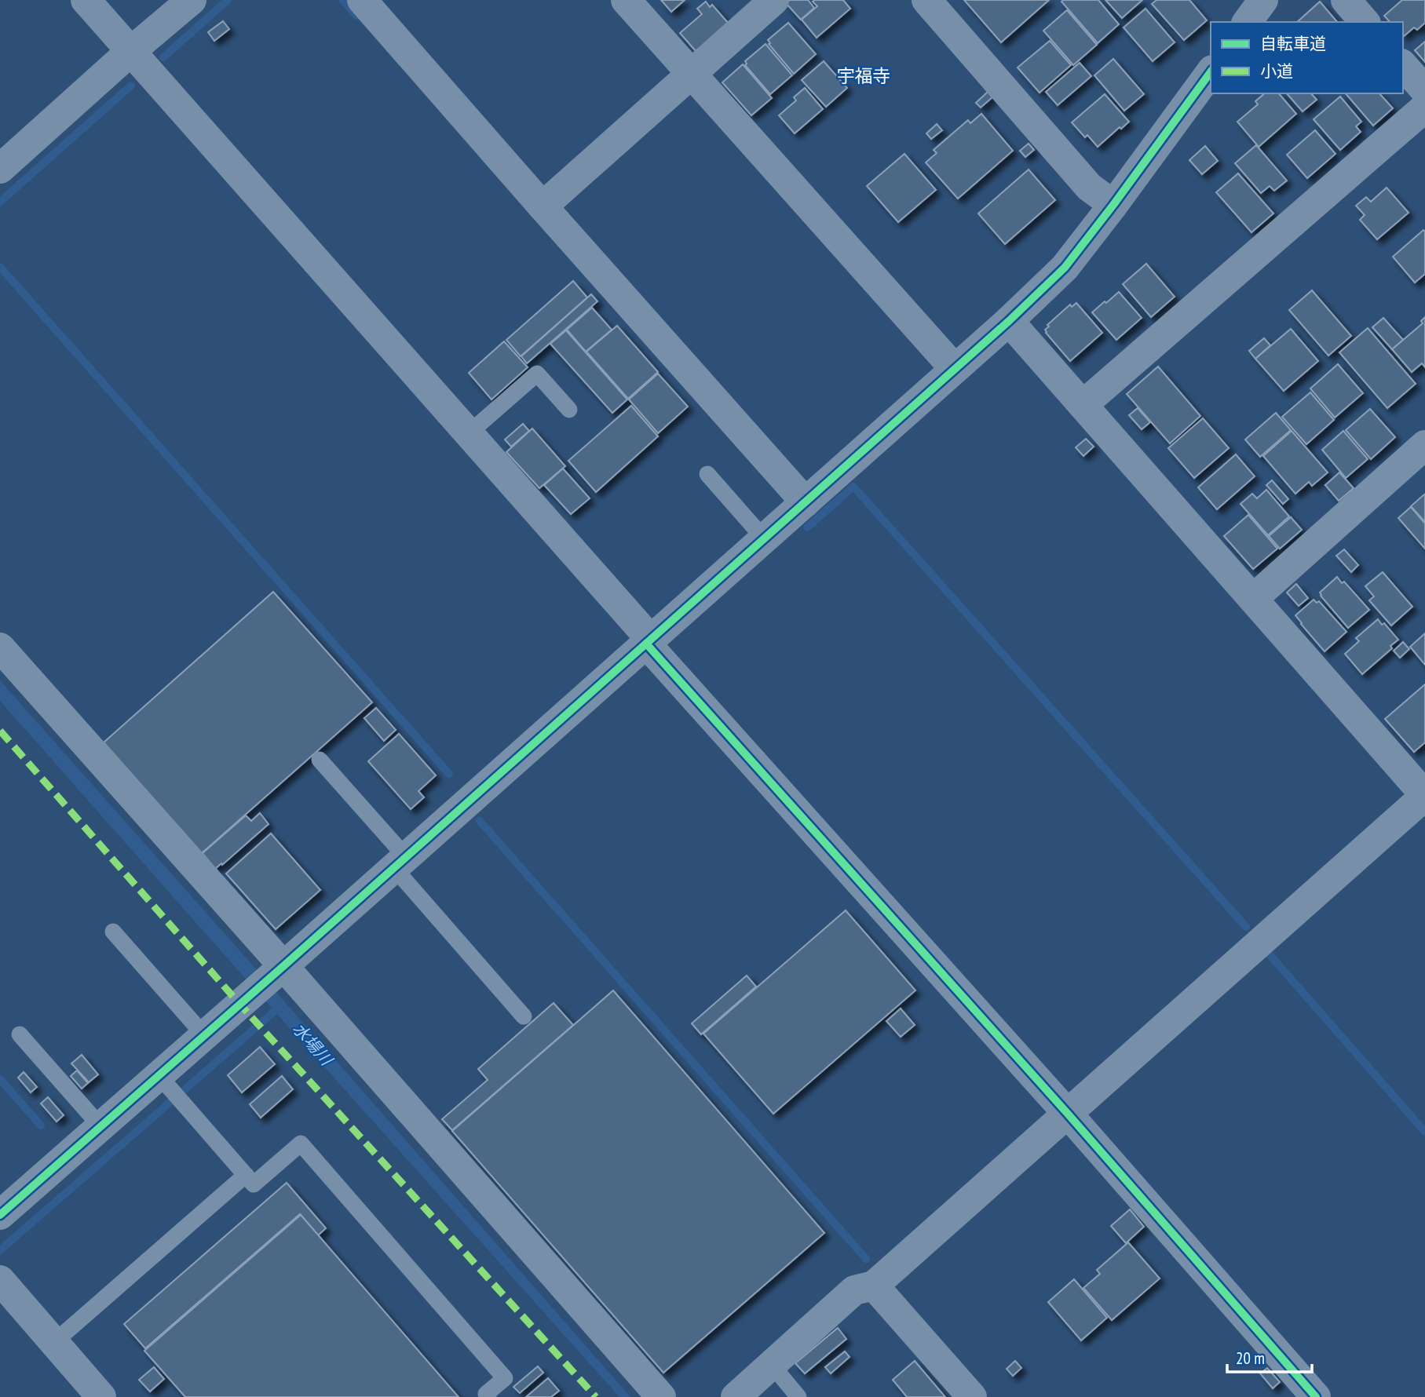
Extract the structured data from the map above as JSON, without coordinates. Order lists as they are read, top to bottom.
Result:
{
  "districts": ["宇福寺"],
  "water": ["水場川"],
  "legend": ["自転車道", "小道"],
  "scale_bar": "20 m"
}
